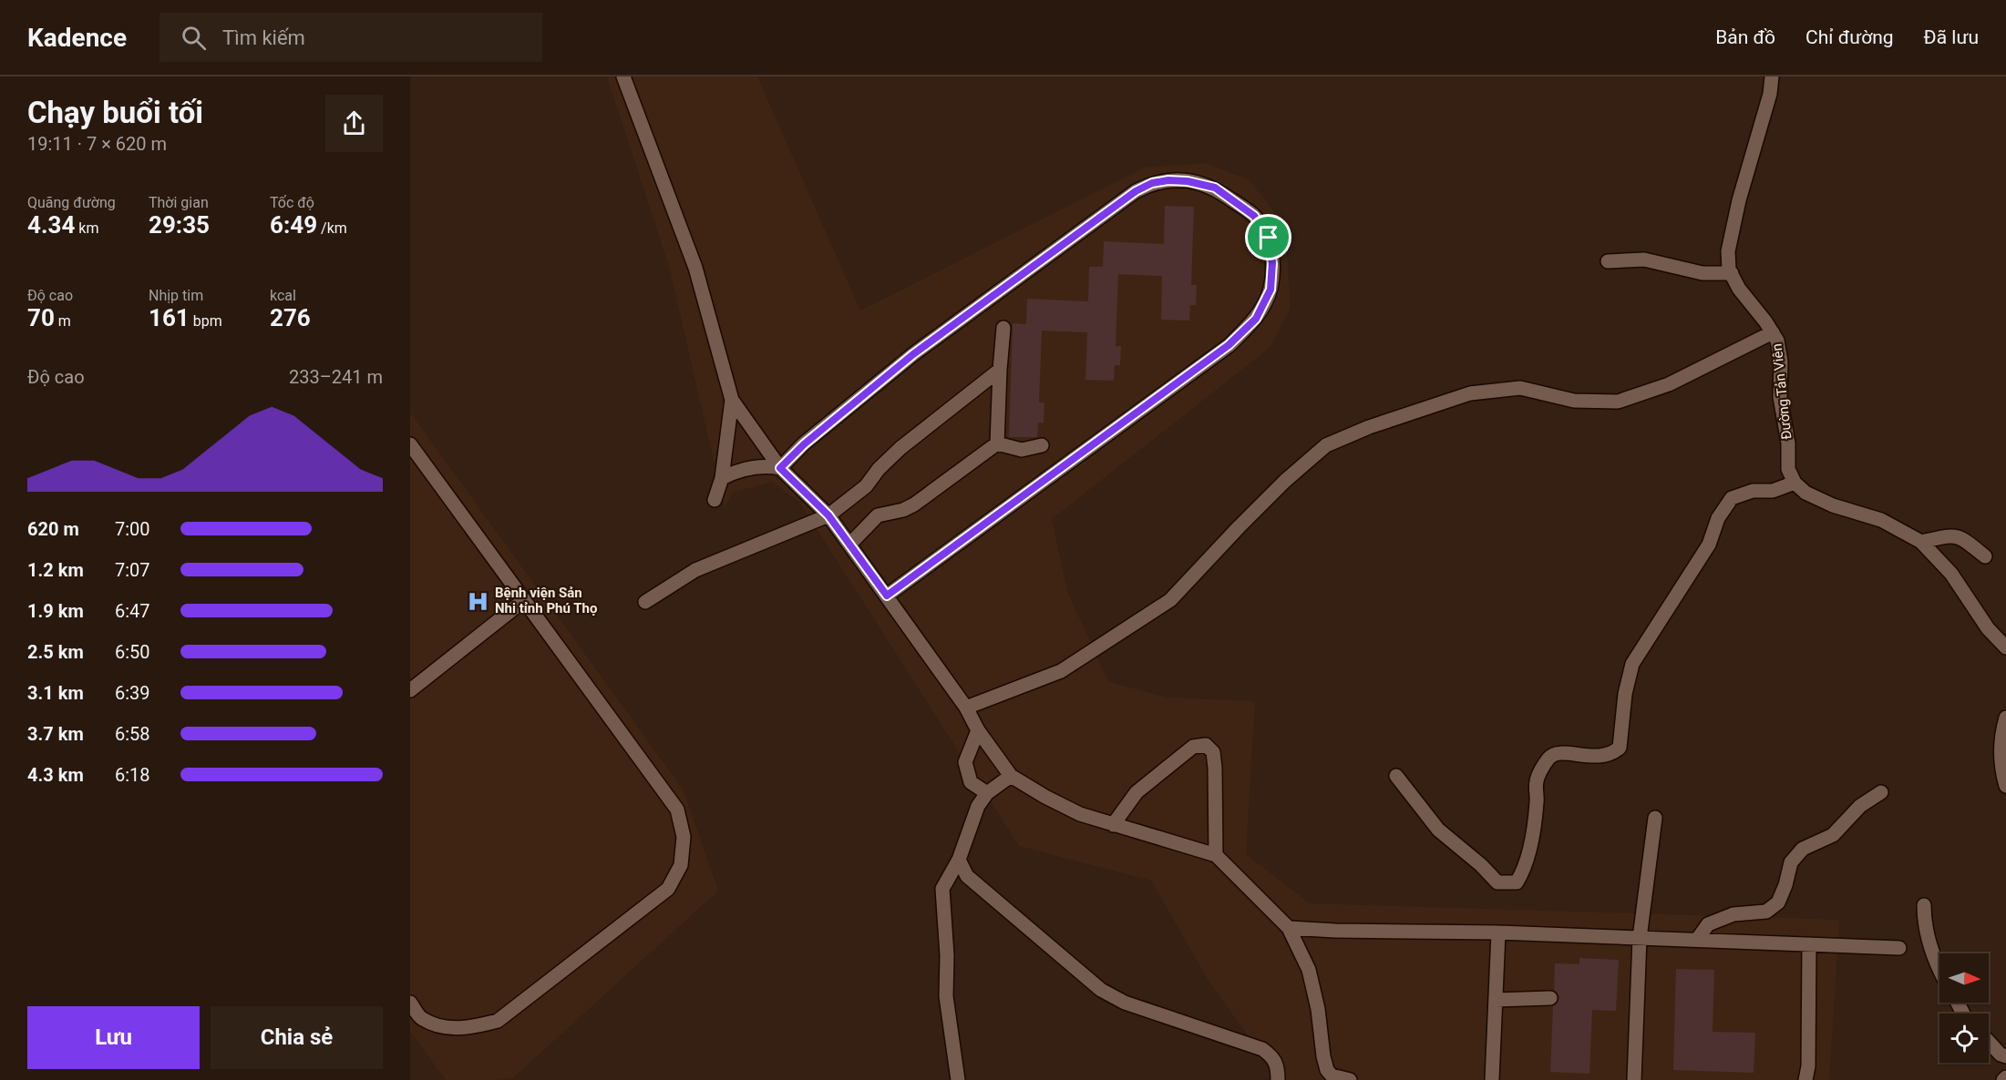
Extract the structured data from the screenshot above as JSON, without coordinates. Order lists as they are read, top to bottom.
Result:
{
  "streets": {
    "street": ["Đường Tản Viên"]
  },
  "places": {
    "hospital": ["Bệnh viện Sản Nhi tỉnh Phú Thọ"]
  },
  "north": "right",
  "page": {
    "header": "Kadence",
    "search": "Tìm kiếm",
    "nav": ["Bản đồ", "Chỉ đường", "Đã lưu"],
    "heading": ["Chạy buổi tối", "19:11 · 7 × 620 m"],
    "stats": [
      ["Quãng đường", "4.34 km"],
      ["Thời gian", "29:35"],
      ["Tốc độ", "6:49 /km"],
      ["Độ cao", "70 m"],
      ["Nhịp tim", "161 bpm"],
      ["kcal", "276"]
    ],
    "chart": ["Độ cao", "233–241 m"],
    "list": [
      {
        "name": "620 m",
        "note": "7:00"
      },
      {
        "name": "1.2 km",
        "note": "7:07"
      },
      {
        "name": "1.9 km",
        "note": "6:47"
      },
      {
        "name": "2.5 km",
        "note": "6:50"
      },
      {
        "name": "3.1 km",
        "note": "6:39"
      },
      {
        "name": "3.7 km",
        "note": "6:58"
      },
      {
        "name": "4.3 km",
        "note": "6:18"
      }
    ],
    "buttons": ["Lưu", "Chia sẻ"]
  }
}
